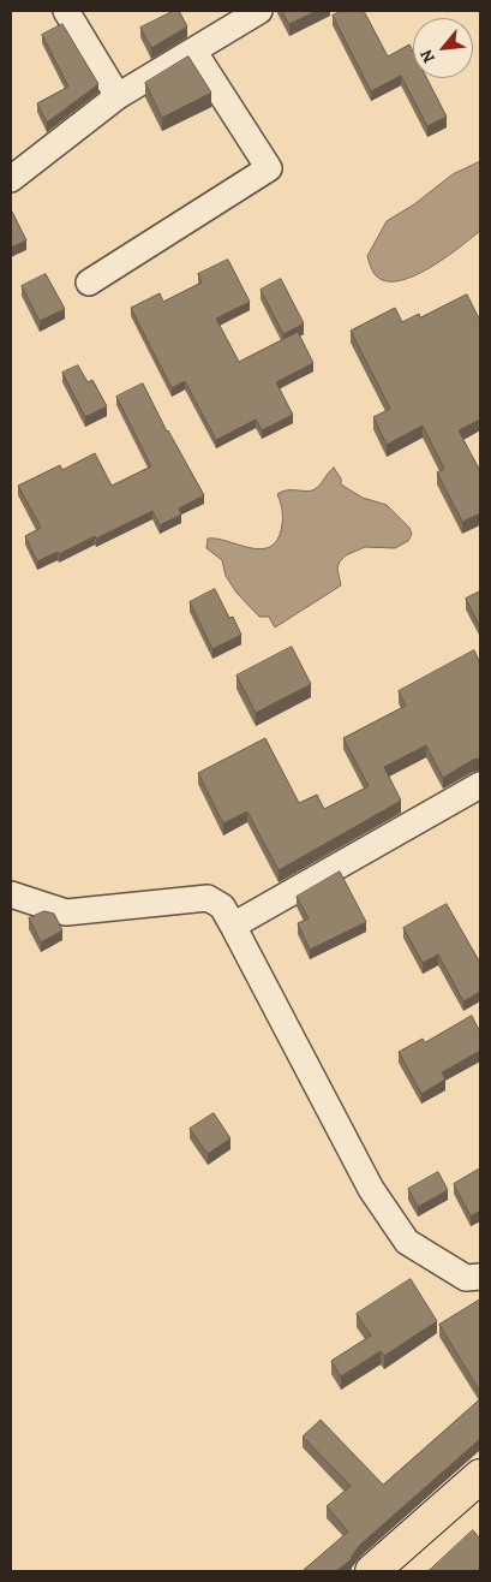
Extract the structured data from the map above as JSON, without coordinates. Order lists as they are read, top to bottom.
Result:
{
  "north": "bottom left"
}
